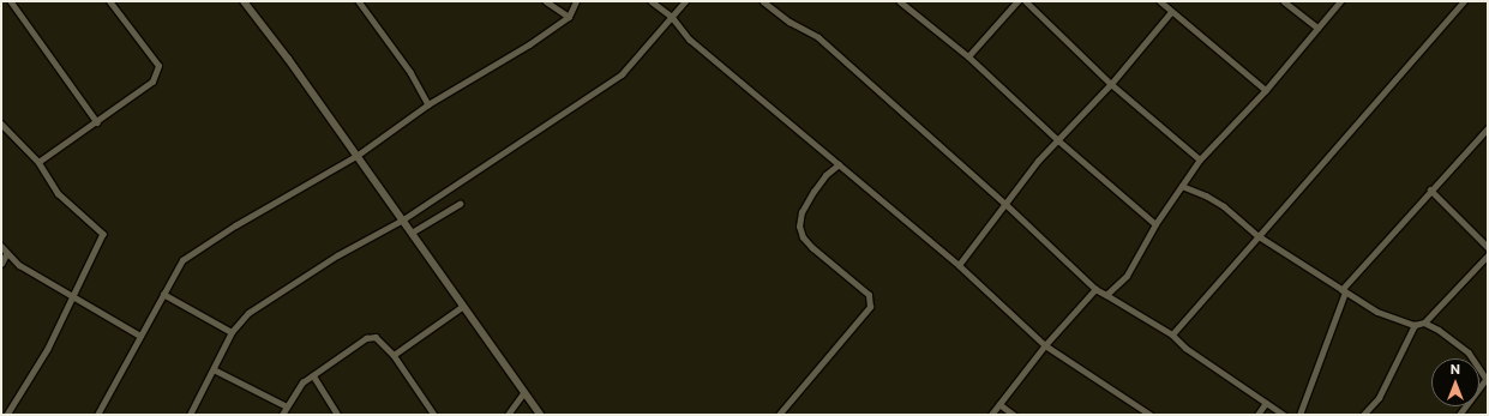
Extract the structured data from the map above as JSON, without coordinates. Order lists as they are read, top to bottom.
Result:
{
  "north": "top"
}
